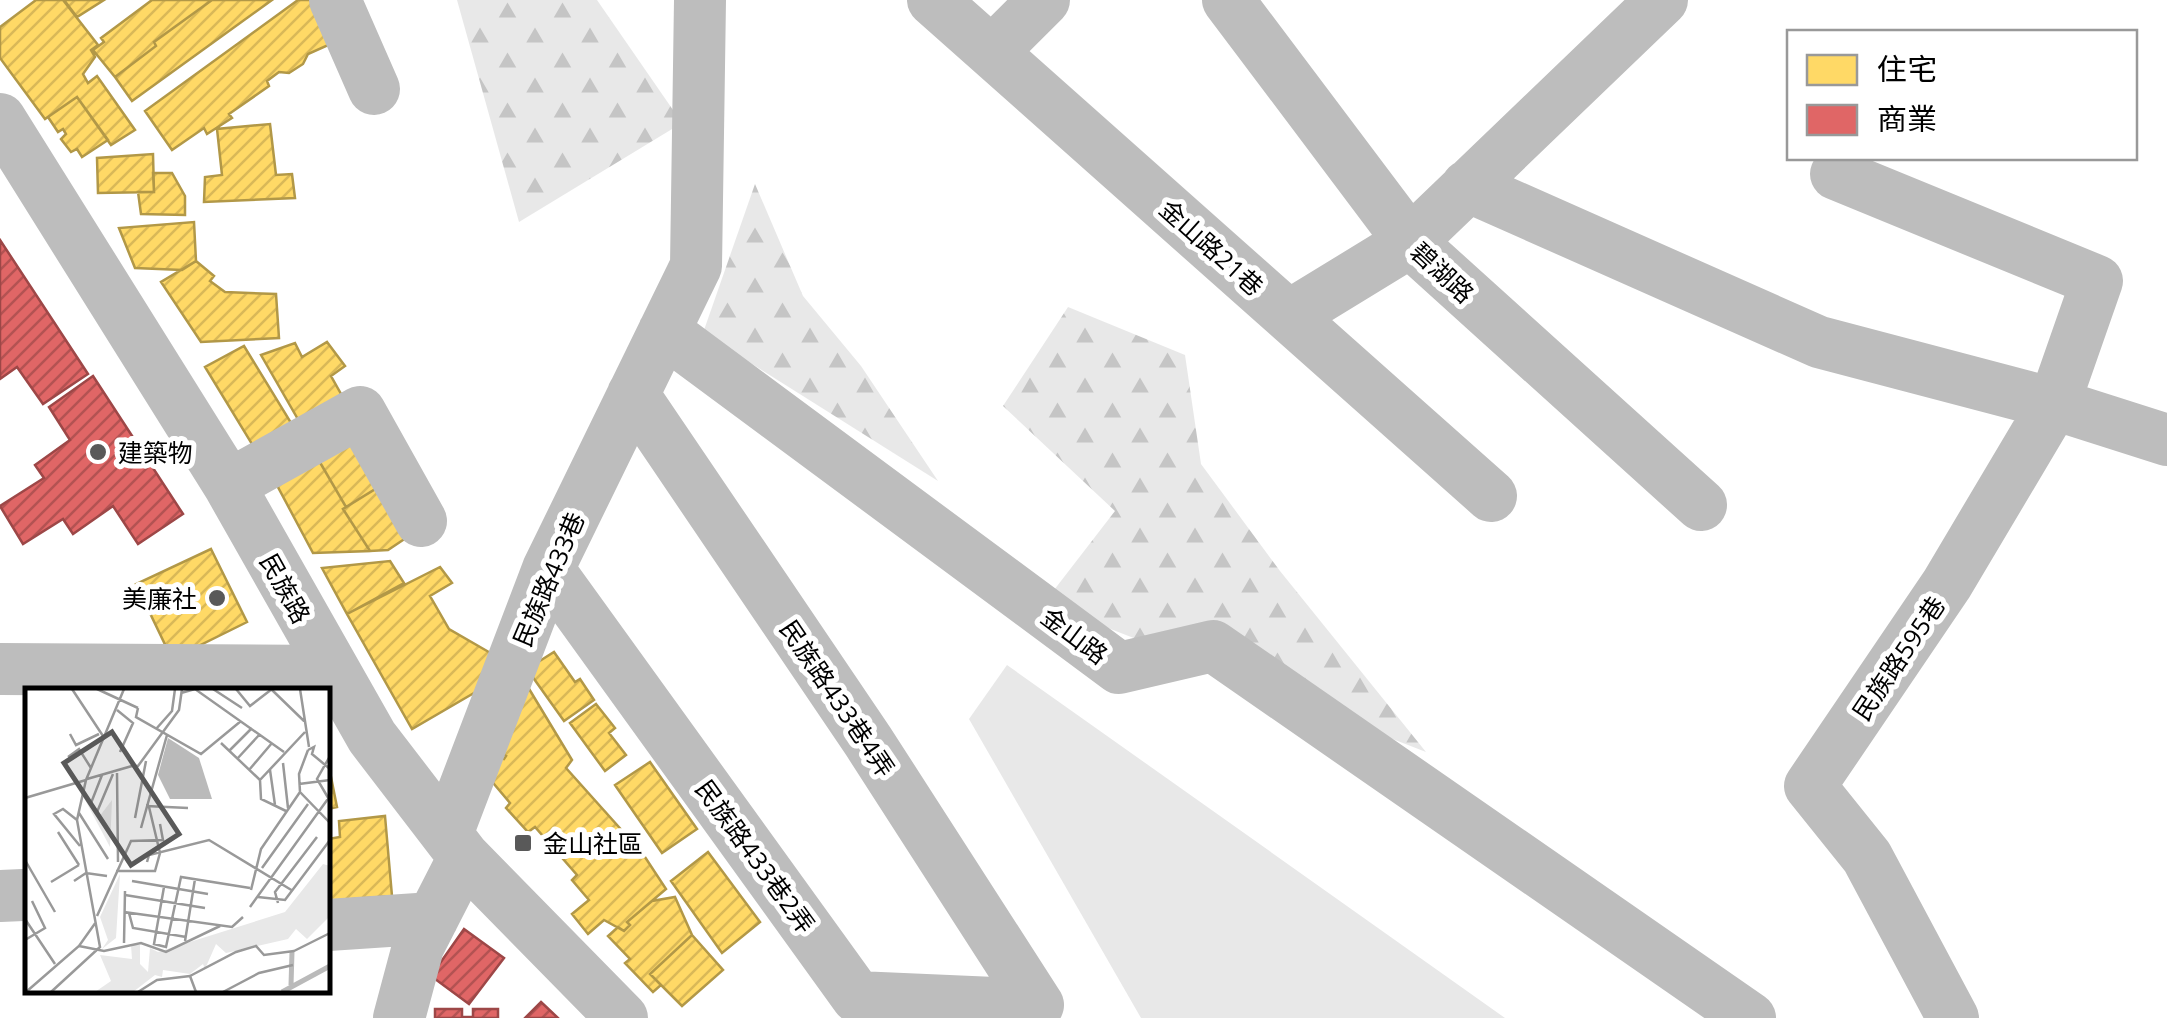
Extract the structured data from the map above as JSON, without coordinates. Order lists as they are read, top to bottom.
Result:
{
  "streets": {
    "street": [
      "金山路21巷",
      "碧湖路",
      "民族路433巷",
      "民族路",
      "金山路",
      "民族路595巷",
      "民族路433巷4弄",
      "民族路433巷2弄"
    ]
  },
  "crossings": [
    ["民族路433巷", "民族路"],
    ["民族路433巷", "金山路"],
    ["民族路433巷", "民族路433巷4弄"],
    ["民族路433巷", "民族路433巷2弄"],
    ["民族路433巷4弄", "民族路433巷2弄"]
  ],
  "places": {
    "other": ["建築物", "美廉社"],
    "transit": ["金山社區"]
  },
  "legend": ["住宅", "商業"]
}
